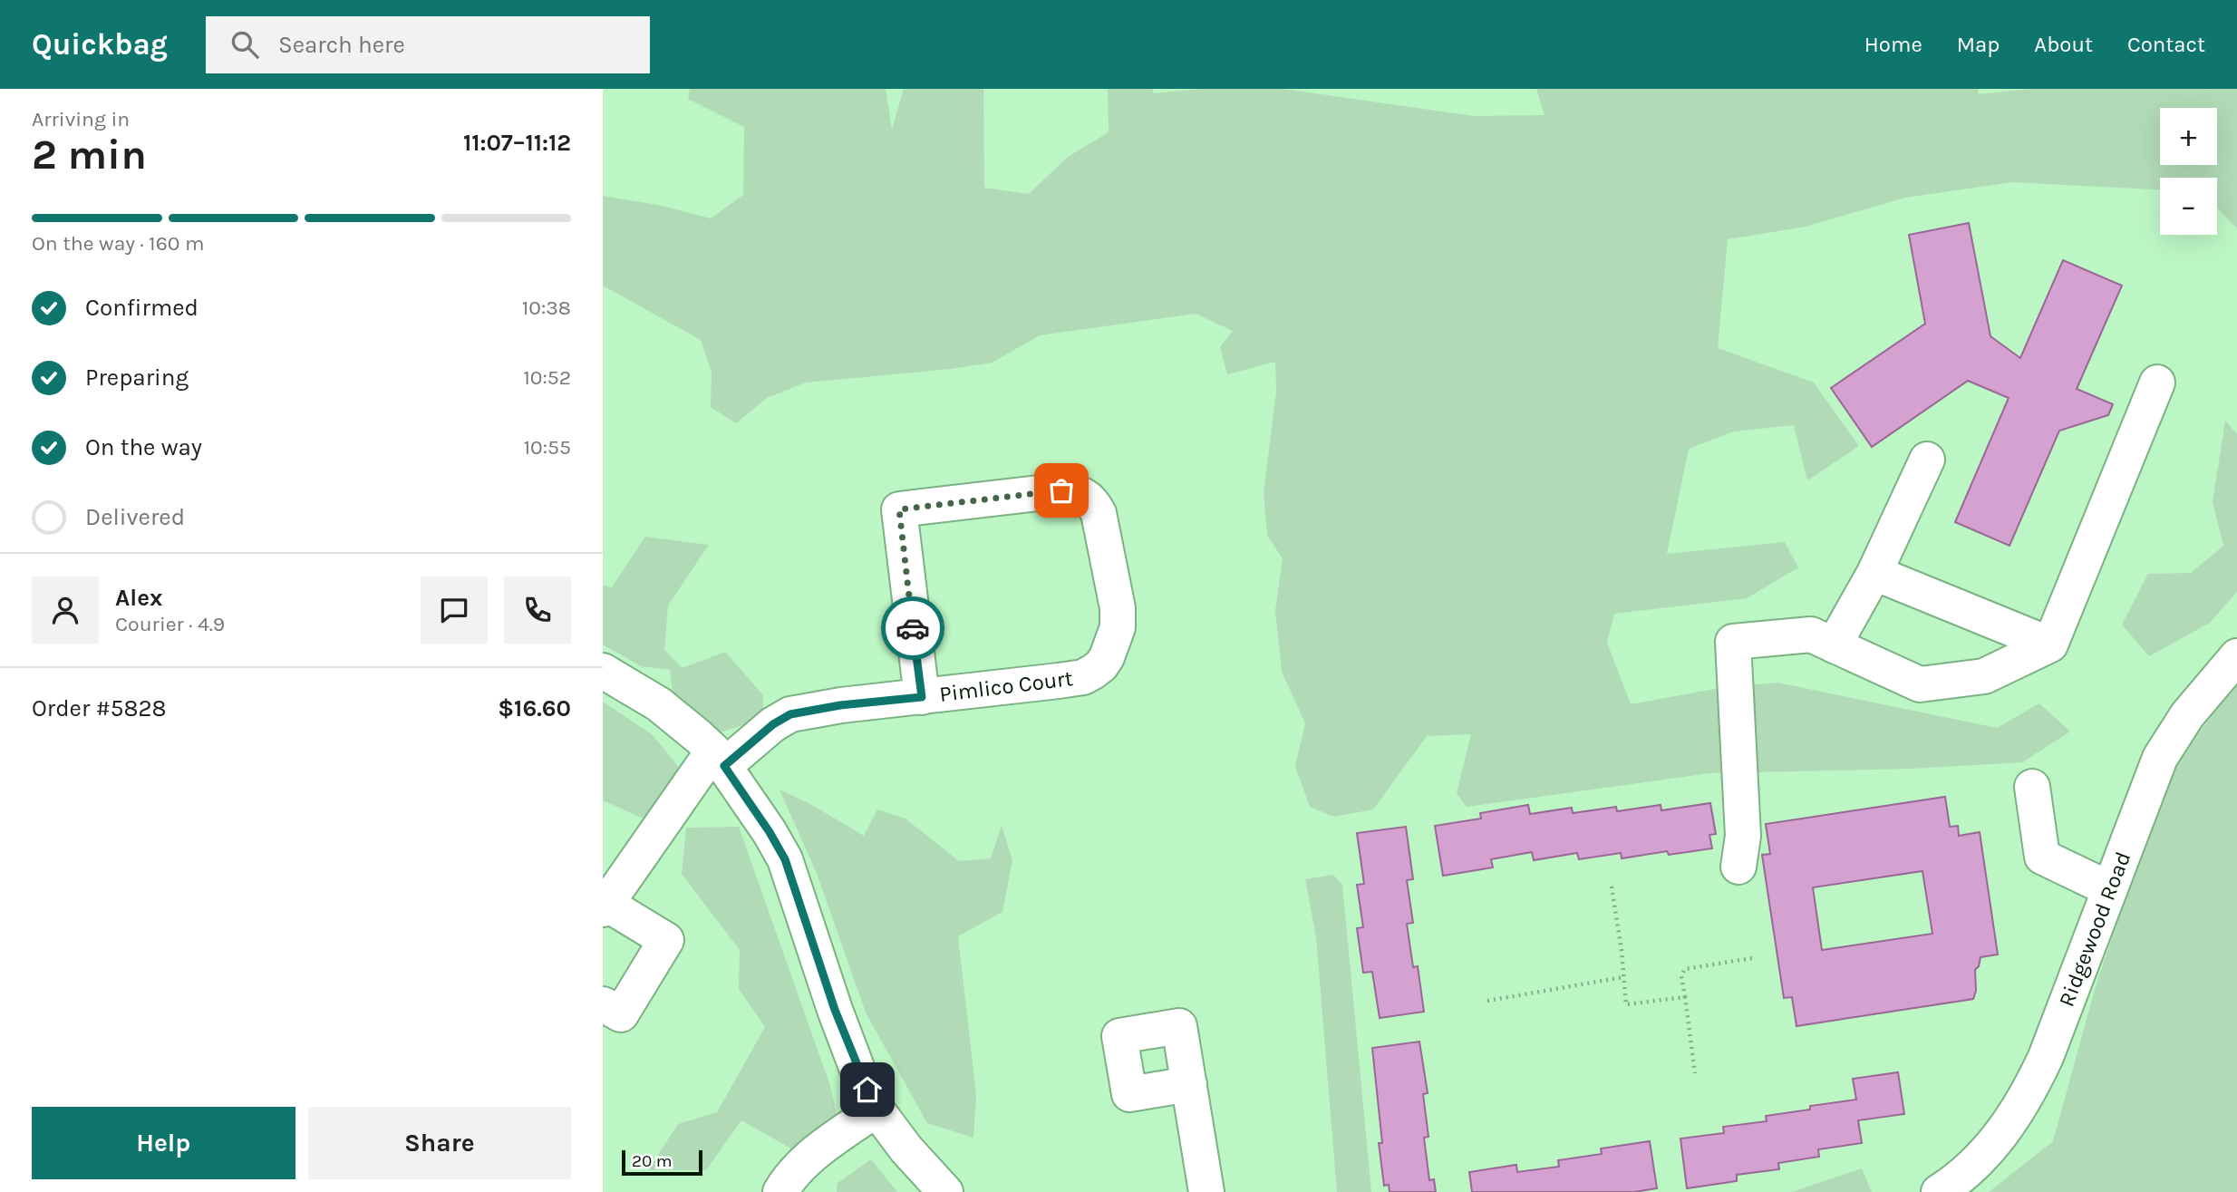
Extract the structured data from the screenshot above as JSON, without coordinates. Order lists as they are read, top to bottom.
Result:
{
  "streets": {
    "street": ["Pimlico Court", "Ridgewood Road"]
  },
  "scale_bar": "20 m",
  "page": {
    "header": "Quickbag",
    "search": "Search here",
    "nav": [
      "Home",
      "Map",
      "About",
      "Contact"
    ],
    "heading": ["2 min", "Arriving in", "11:07–11:12"],
    "panel": [
      "Alex",
      "Courier · 4.9",
      "Order #5828",
      "$16.60"
    ],
    "map_buttons": ["+", "−"],
    "bar": "On the way · 160 m",
    "list": [
      ["Confirmed", "10:38"],
      ["Preparing", "10:52"],
      ["On the way", "10:55"],
      "Delivered"
    ],
    "buttons": ["Help", "Share"],
    "scale": "20 m"
  }
}
